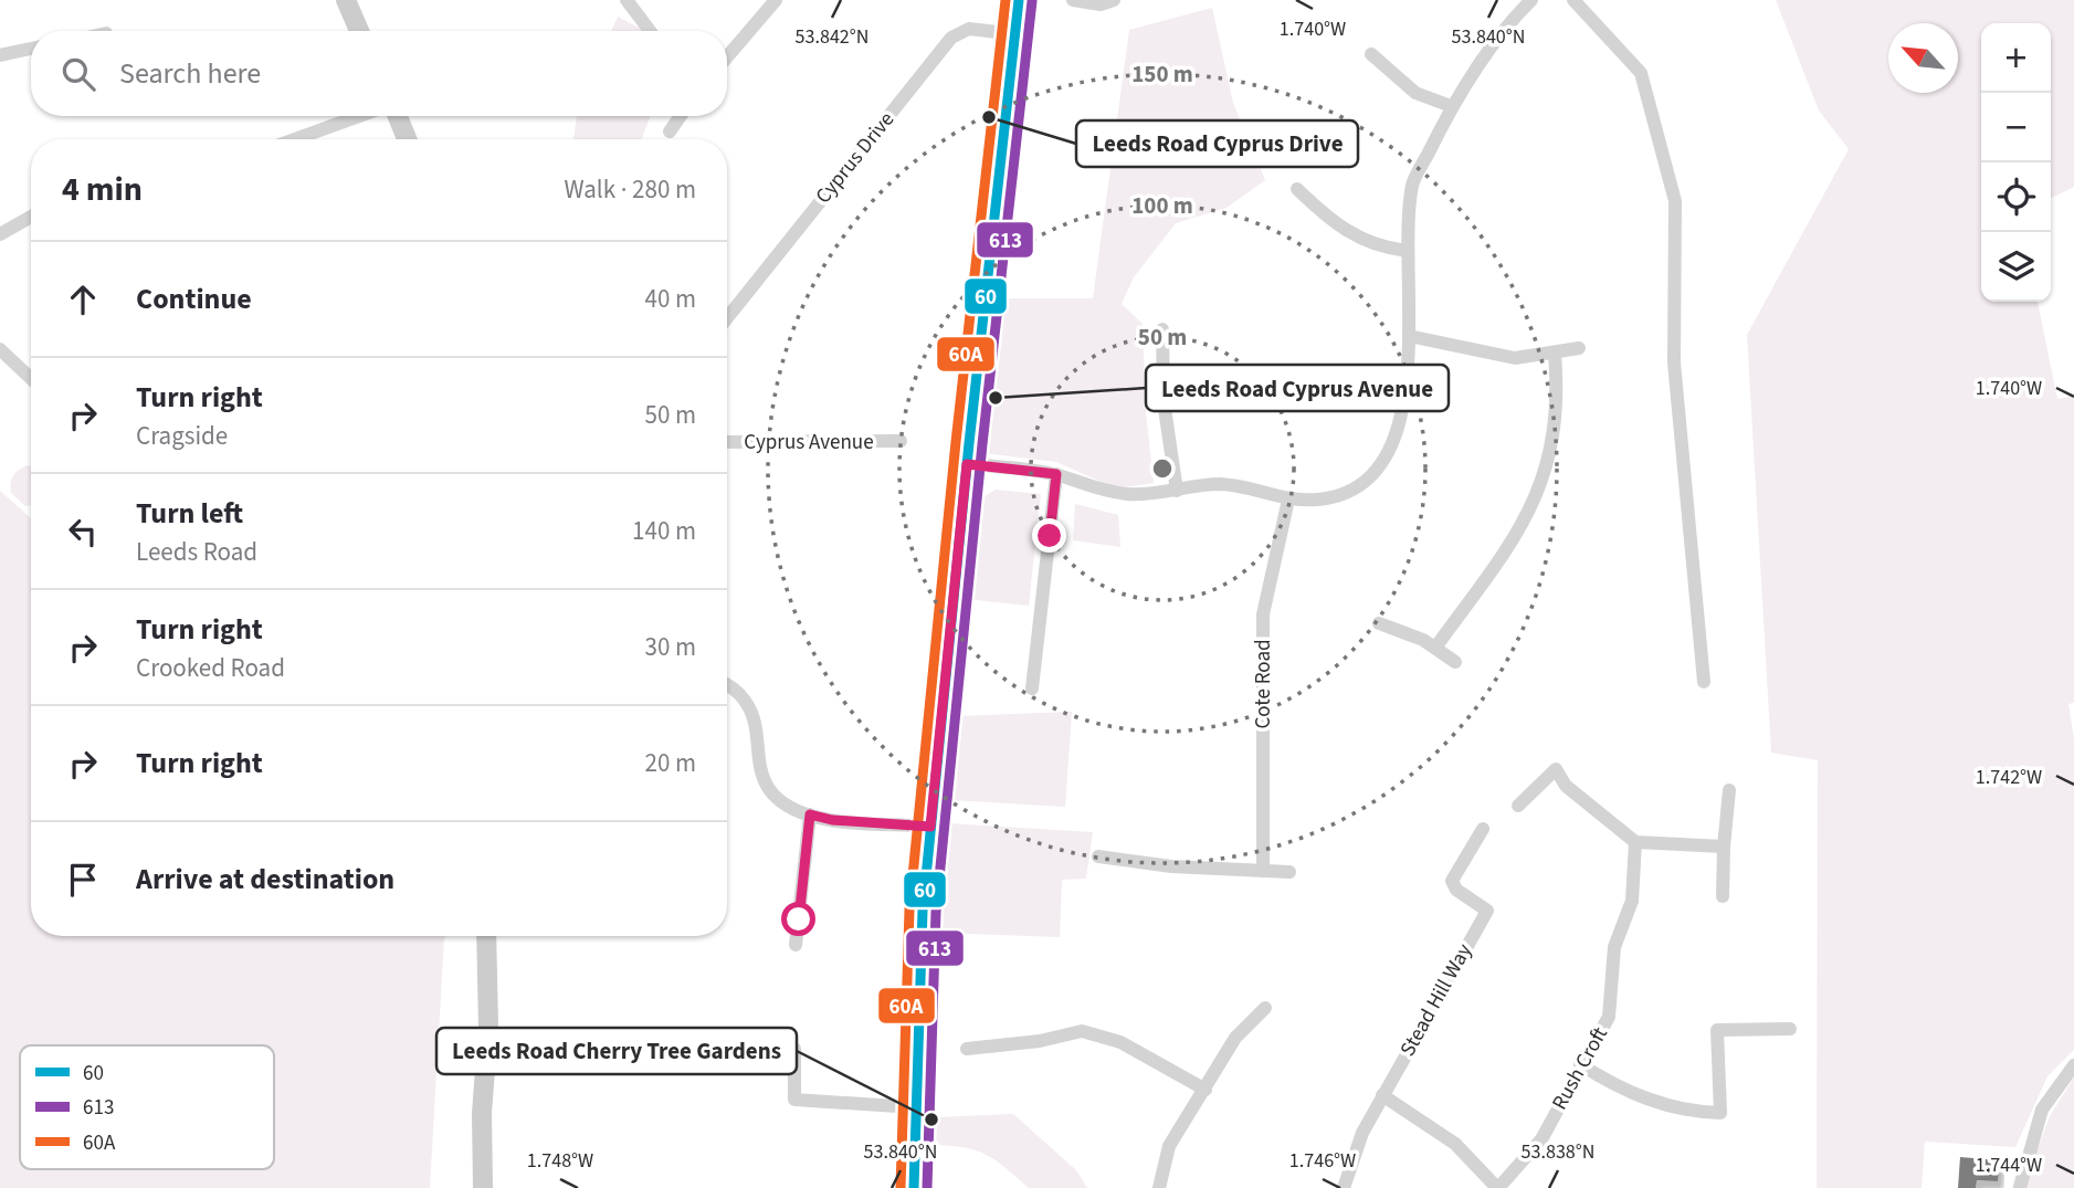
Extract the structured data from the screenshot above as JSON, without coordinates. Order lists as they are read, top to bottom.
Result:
{
  "streets": {
    "street": [
      "Cyprus Drive",
      "Cyprus Avenue",
      "Cote Road",
      "Stead Hill Way",
      "Rush Croft"
    ]
  },
  "places": ["Leeds Road Cyprus Drive", "Leeds Road Cyprus Avenue", "Leeds Road Cherry Tree Gardens"],
  "lines": ["transit line 60", "transit line 60A", "transit line 613"],
  "legend": ["60", "613", "60A"],
  "north": "top left",
  "page": {
    "map_buttons": ["+", "−"],
    "search": "Search here",
    "heading": ["4 min", "Walk · 280 m"],
    "list": [
      ["Continue", "40 m"],
      ["Turn right", "Cragside", "50 m"],
      ["Turn left", "Leeds Road", "140 m"],
      ["Turn right", "Crooked Road", "30 m"],
      ["Turn right", "20 m"],
      "Arrive at destination"
    ]
  },
  "coordinates": [
    "1.740°W",
    "53.842°N",
    "53.840°N",
    "1.742°W",
    "53.838°N",
    "1.748°W",
    "1.746°W",
    "1.744°W"
  ],
  "rings": ["150 m", "100 m", "50 m"]
}
